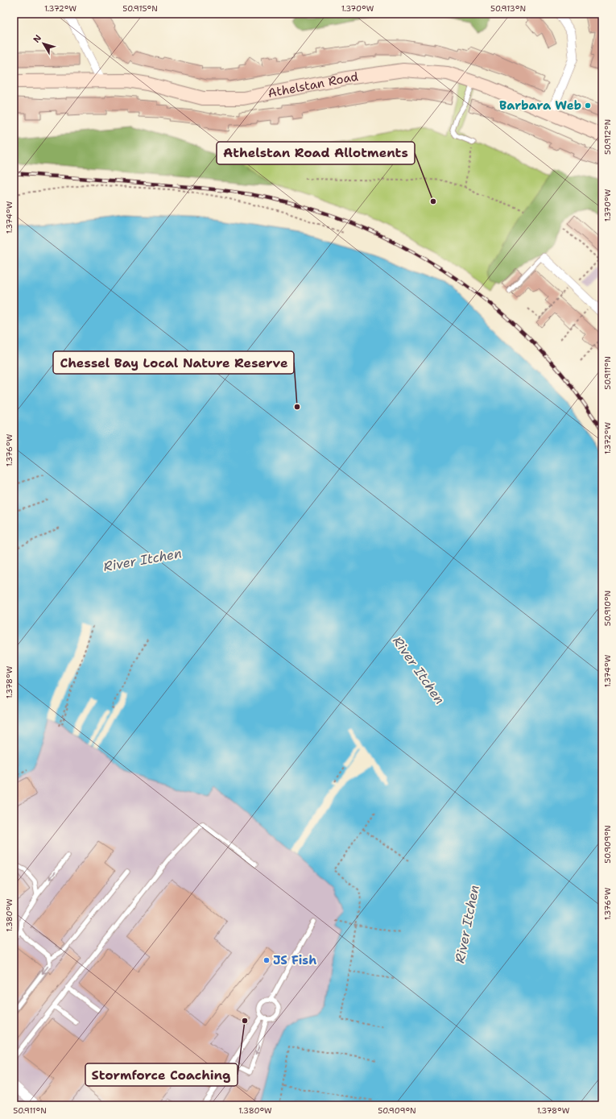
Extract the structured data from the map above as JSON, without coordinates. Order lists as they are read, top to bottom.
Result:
{
  "streets": {
    "street": ["Athelstan Road"]
  },
  "water": ["River Itchen"],
  "places": [
    "Barbara Web",
    "Athelstan Road Allotments",
    "Chessel Bay Local Nature Reserve",
    "JS Fish",
    "Stormforce Coaching"
  ],
  "north": "top left",
  "coordinates": [
    "1.372°W",
    "50.915°N",
    "1.370°W",
    "50.913°N",
    "50.912°N",
    "1.374°W",
    "50.911°N",
    "1.376°W",
    "50.910°N",
    "1.378°W",
    "50.909°N",
    "1.380°W"
  ]
}
